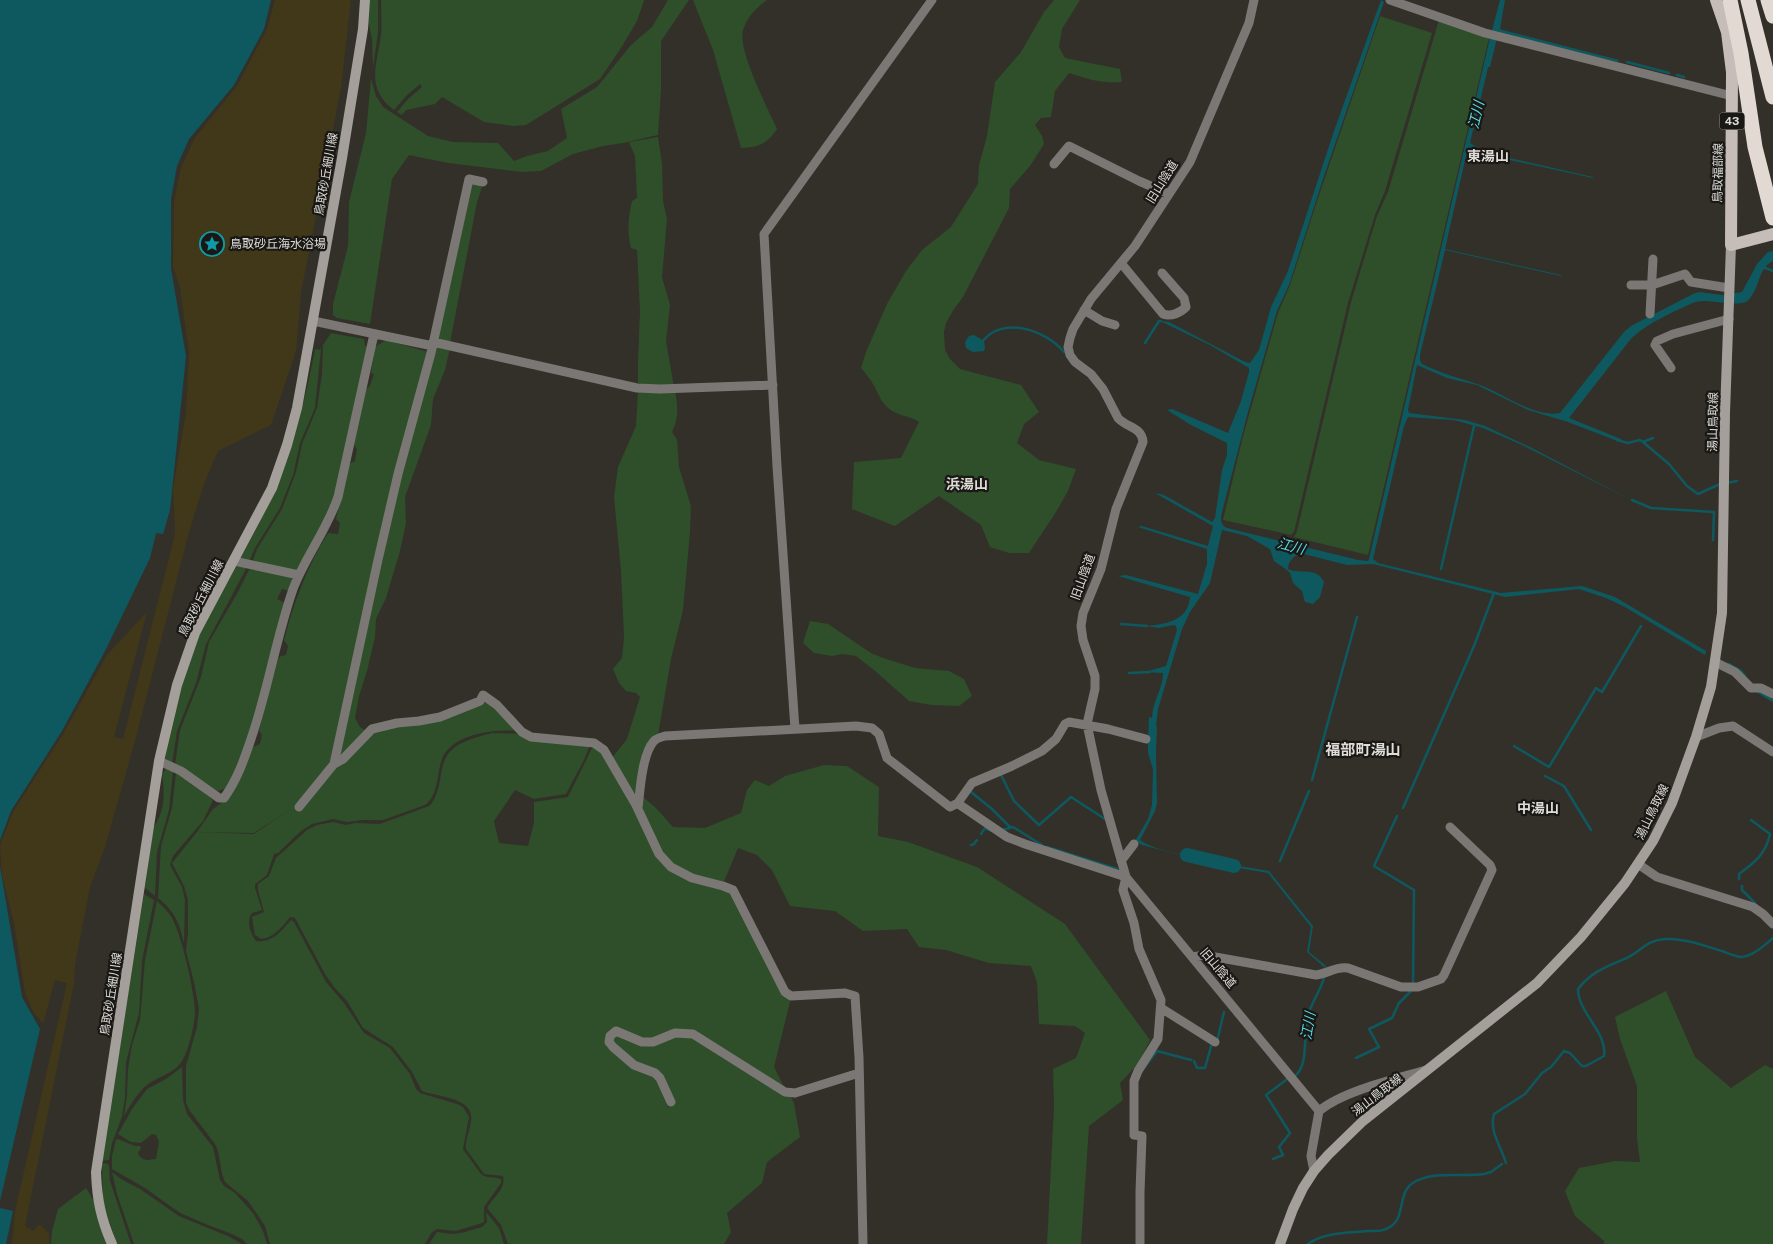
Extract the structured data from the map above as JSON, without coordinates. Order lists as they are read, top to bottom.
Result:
{
  "streets": {
    "main road": [
      "43",
      "鳥取福部線",
      "鳥取砂丘細川線",
      "湯山鳥取線"
    ],
    "street": ["旧山陰道"]
  },
  "crossings": [
    ["鳥取福部線", "湯山鳥取線"]
  ],
  "districts": [
    "東湯山",
    "浜湯山",
    "福部町湯山",
    "中湯山"
  ],
  "water": ["江川"],
  "places": {
    "place": ["鳥取砂丘海水浴場"]
  }
}
